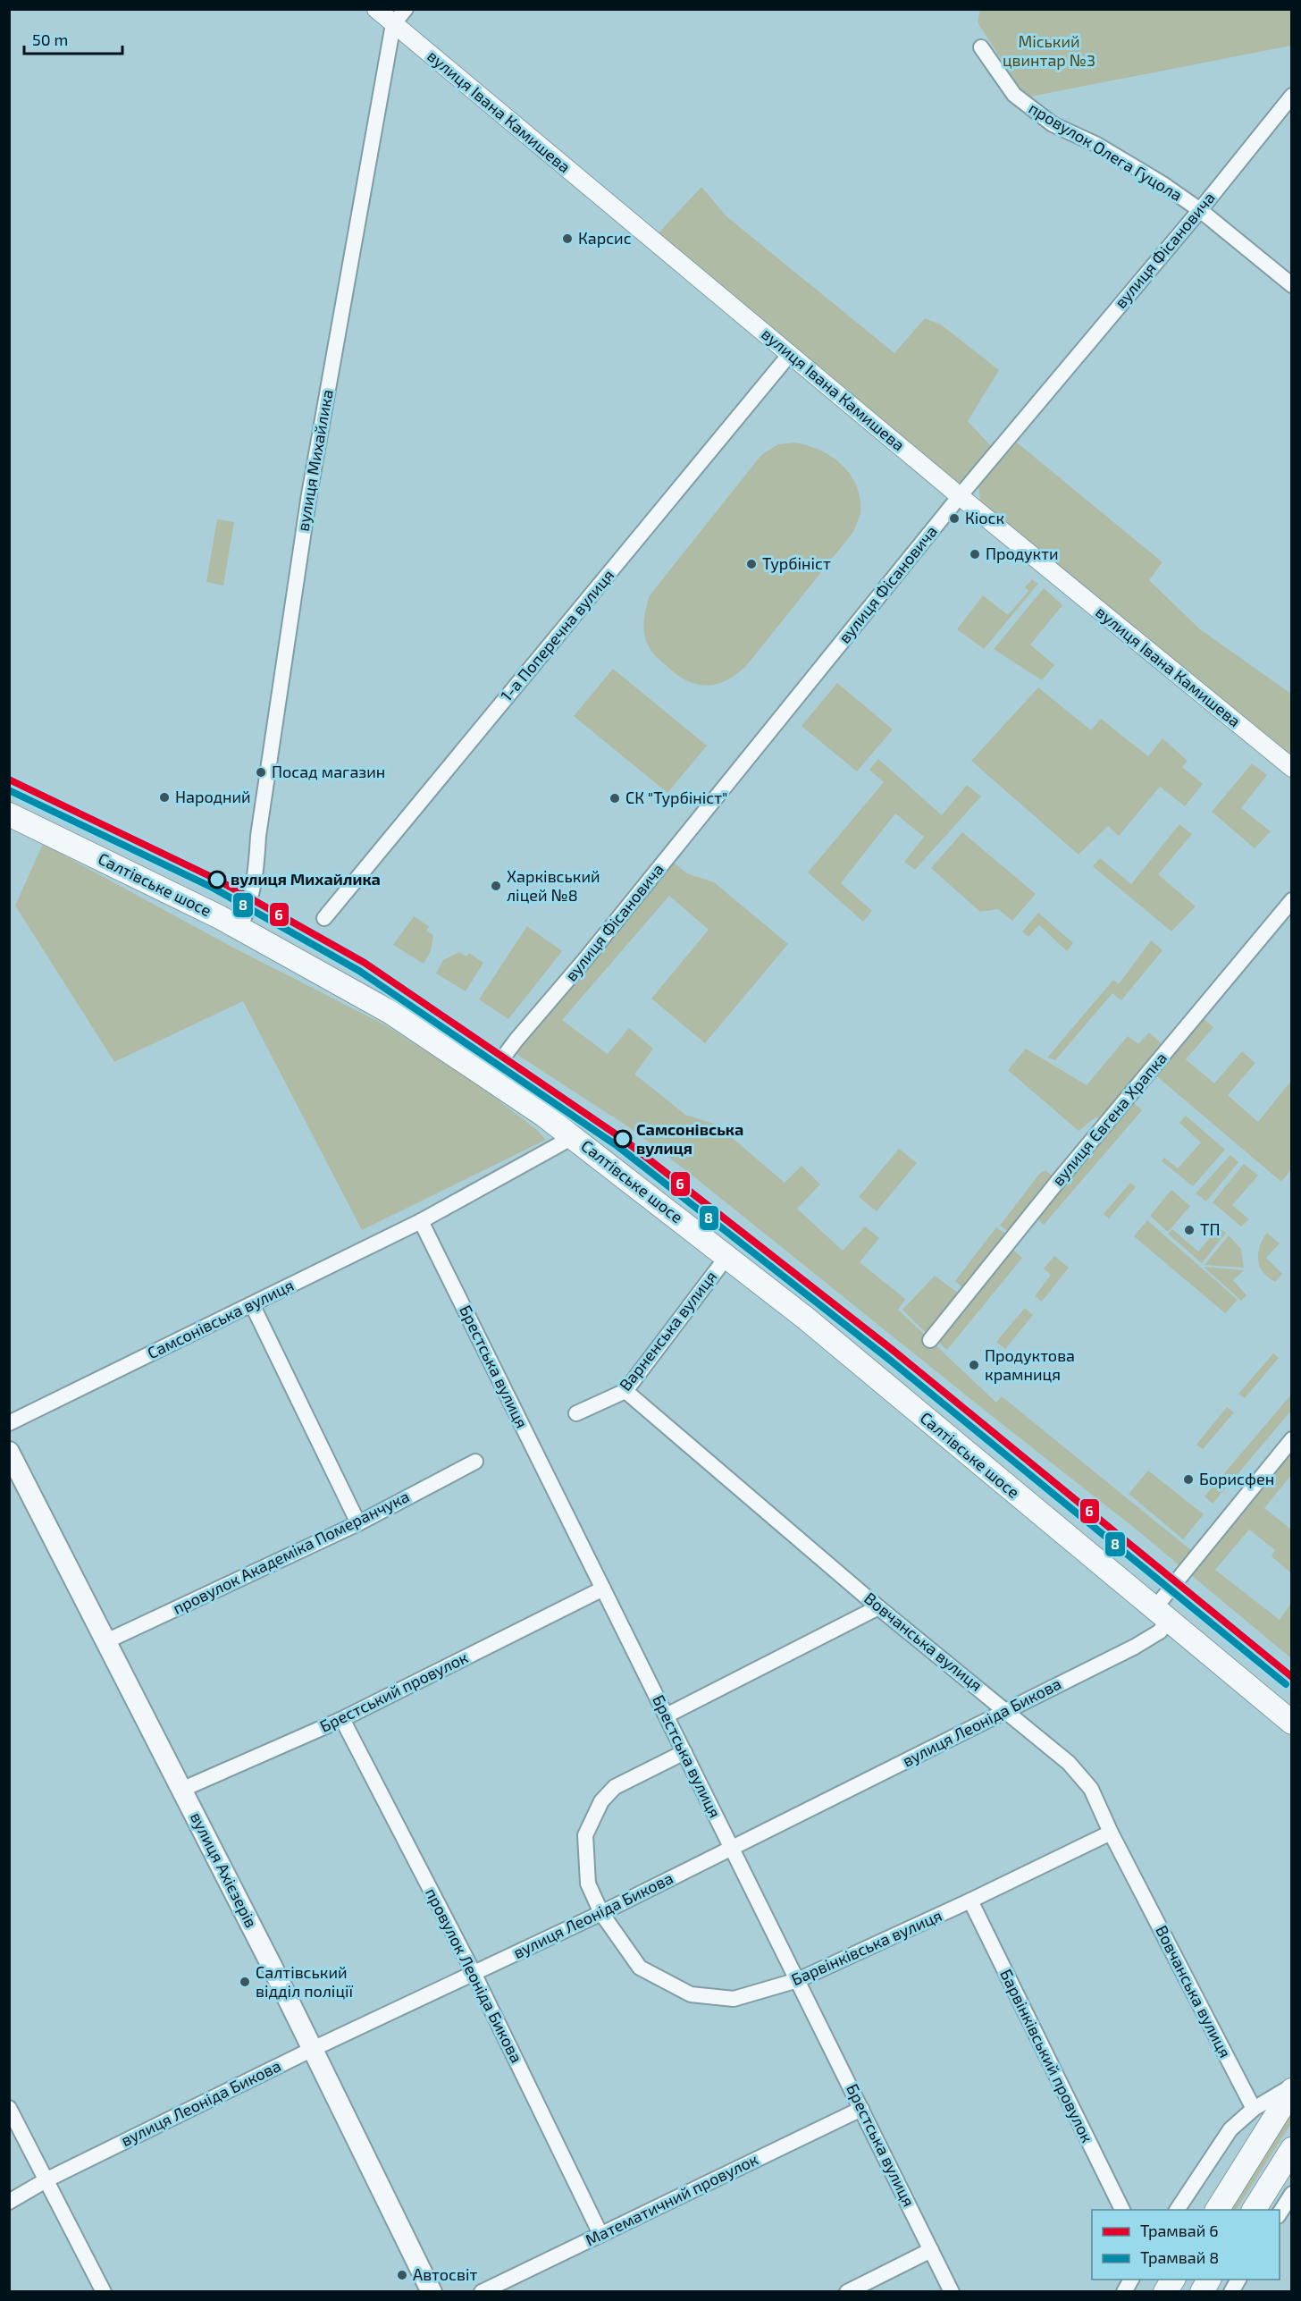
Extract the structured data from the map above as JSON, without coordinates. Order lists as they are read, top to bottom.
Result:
{
  "streets": {
    "main road": ["Салтівське шосе", "вулиця Ахієзерів"],
    "street": [
      "вулиця Івана Камишева",
      "провулок Олега Гуцола",
      "вулиця Фісановича",
      "вулиця Михайлика",
      "1-а Поперечна вулиця",
      "вулиця Євгена Храпка",
      "Самсонівська вулиця",
      "Варненська вулиця",
      "Брестська вулиця",
      "провулок Академіка Померанчука",
      "Вовчанська вулиця",
      "Брестський провулок",
      "вулиця Леоніда Бикова",
      "Барвінківська вулиця",
      "провулок Леоніда Бикова",
      "Барвінківський провулок",
      "Математичний провулок"
    ]
  },
  "crossings": [
    ["вулиця Івана Камишева", "вулиця Фісановича"],
    ["вулиця Івана Камишева", "вулиця Михайлика"],
    ["вулиця Івана Камишева", "1-а Поперечна вулиця"],
    ["провулок Олега Гуцола", "вулиця Фісановича"],
    ["вулиця Фісановича", "Салтівське шосе"],
    ["вулиця Михайлика", "Салтівське шосе"],
    ["Салтівське шосе", "Самсонівська вулиця"],
    ["Салтівське шосе", "Варненська вулиця"],
    ["Салтівське шосе", "вулиця Леоніда Бикова"],
    ["Самсонівська вулиця", "Брестська вулиця"],
    ["Варненська вулиця", "Вовчанська вулиця"],
    ["Брестська вулиця", "Брестський провулок"],
    ["Брестська вулиця", "вулиця Леоніда Бикова"],
    ["Брестська вулиця", "Барвінківська вулиця"],
    ["Брестська вулиця", "Математичний провулок"],
    ["провулок Академіка Померанчука", "вулиця Ахієзерів"],
    ["Вовчанська вулиця", "вулиця Леоніда Бикова"],
    ["Вовчанська вулиця", "Барвінківська вулиця"],
    ["Брестський провулок", "вулиця Ахієзерів"],
    ["Брестський провулок", "провулок Леоніда Бикова"],
    ["вулиця Леоніда Бикова", "вулиця Ахієзерів"],
    ["вулиця Леоніда Бикова", "Барвінківська вулиця"],
    ["вулиця Леоніда Бикова", "провулок Леоніда Бикова"],
    ["Барвінківська вулиця", "Барвінківський провулок"],
    ["провулок Леоніда Бикова", "Математичний провулок"]
  ],
  "parks": ["Міський цвинтар №3"],
  "places": [
    "Карсис",
    "Кіоск",
    "Продукти",
    "Турбініст",
    "Посад магазин",
    "Народний",
    "СК \"Турбініст\"",
    "вулиця Михайлика",
    "Харківський ліцей №8",
    "Самсонівська вулиця",
    "ТП",
    "Продуктова крамниця",
    "Борисфен",
    "Салтівський відділ поліції",
    "Автосвіт"
  ],
  "lines": ["tram line 6", "tram line 8"],
  "legend": ["Трамвай 6", "Трамвай 8"],
  "scale_bar": "50 m"
}
